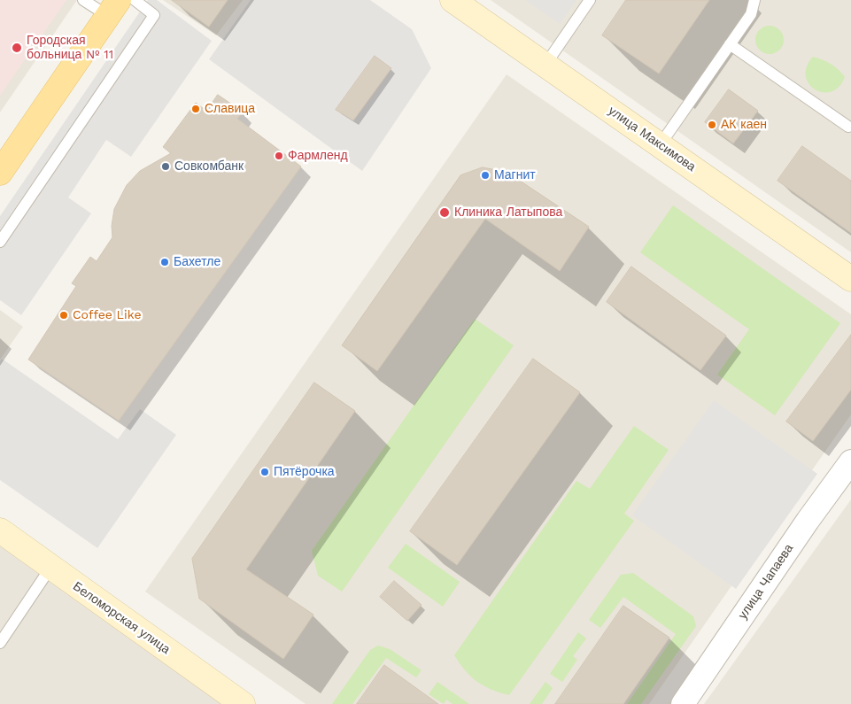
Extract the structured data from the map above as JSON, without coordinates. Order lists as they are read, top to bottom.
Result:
{
  "streets": {
    "main road": ["улица Максимова", "Беломорская улица"],
    "street": ["улица Чапаева"]
  },
  "places": [
    "Городская больница № 11",
    "Славица",
    "АК каен",
    "Фармленд",
    "Совкомбанк",
    "Магнит",
    "Клиника Латыпова",
    "Бахетле",
    "Coffee Like",
    "Пятёрочка"
  ]
}
